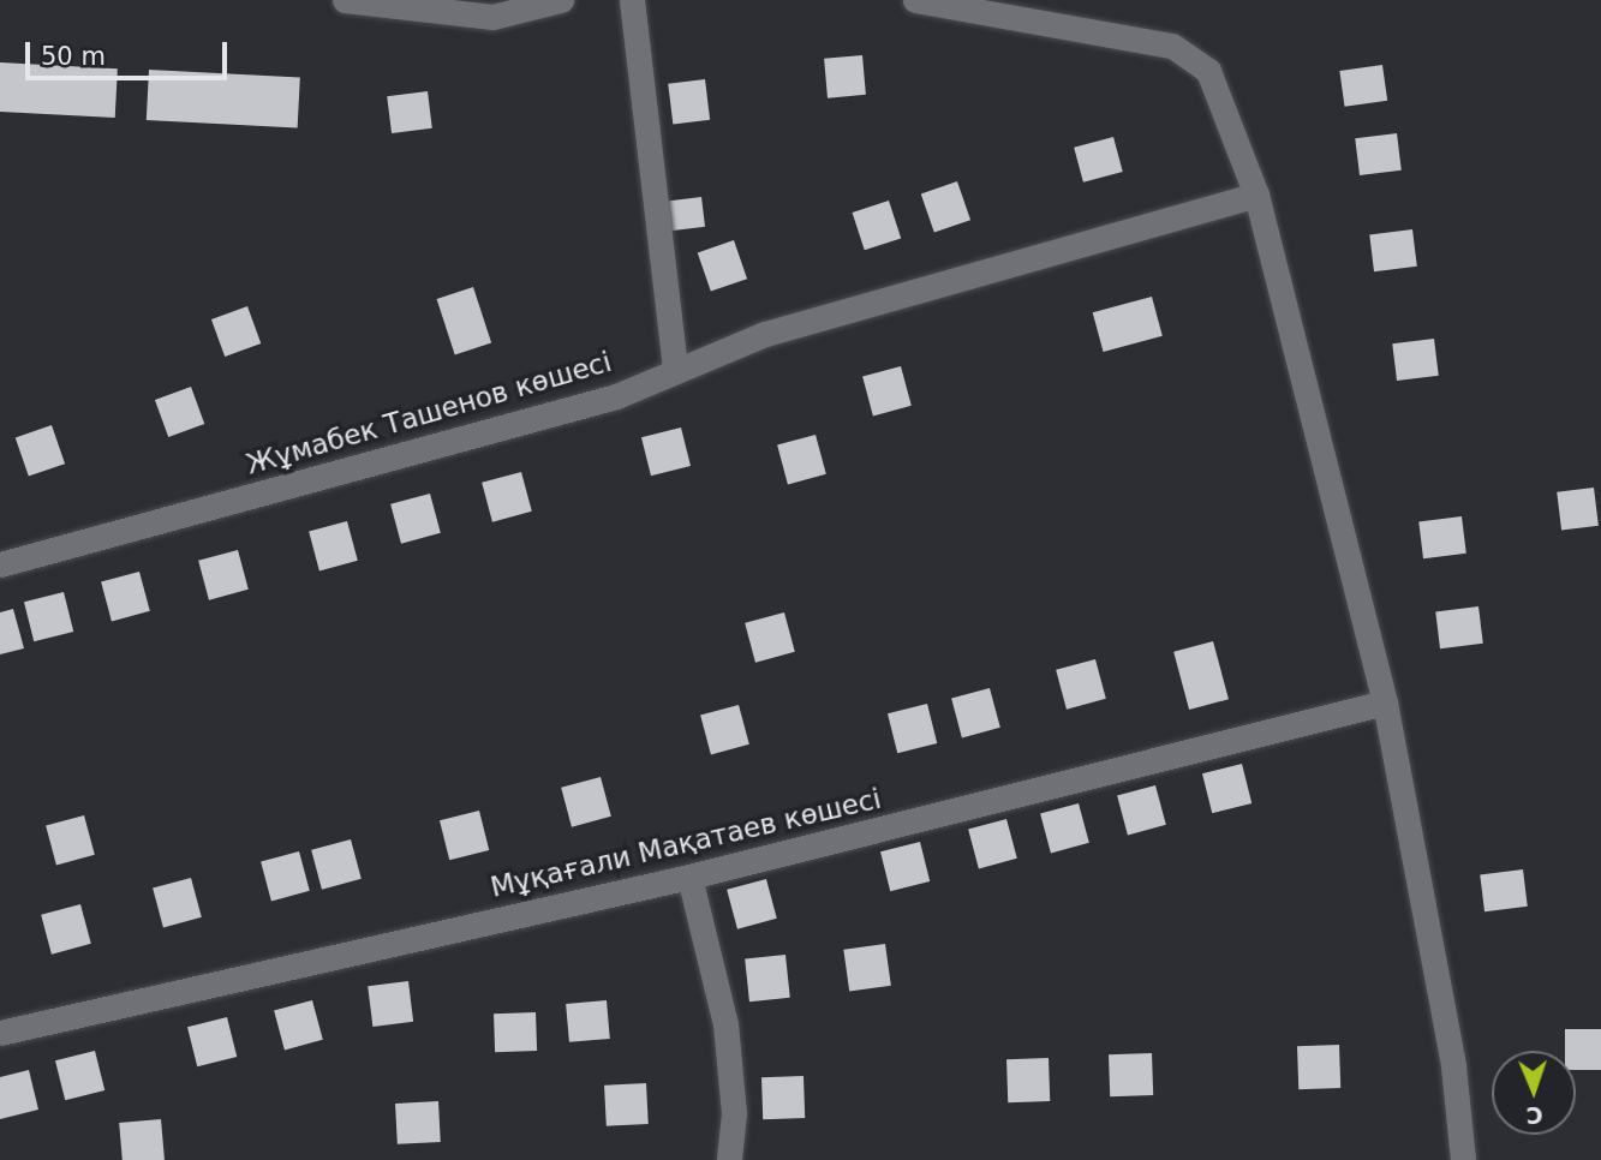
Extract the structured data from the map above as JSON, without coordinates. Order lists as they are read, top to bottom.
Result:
{
  "streets": {
    "street": ["Жұмабек Ташенов көшесі", "Мұқағали Мақатаев көшесі"]
  },
  "scale_bar": "50 m",
  "north": "bottom"
}
